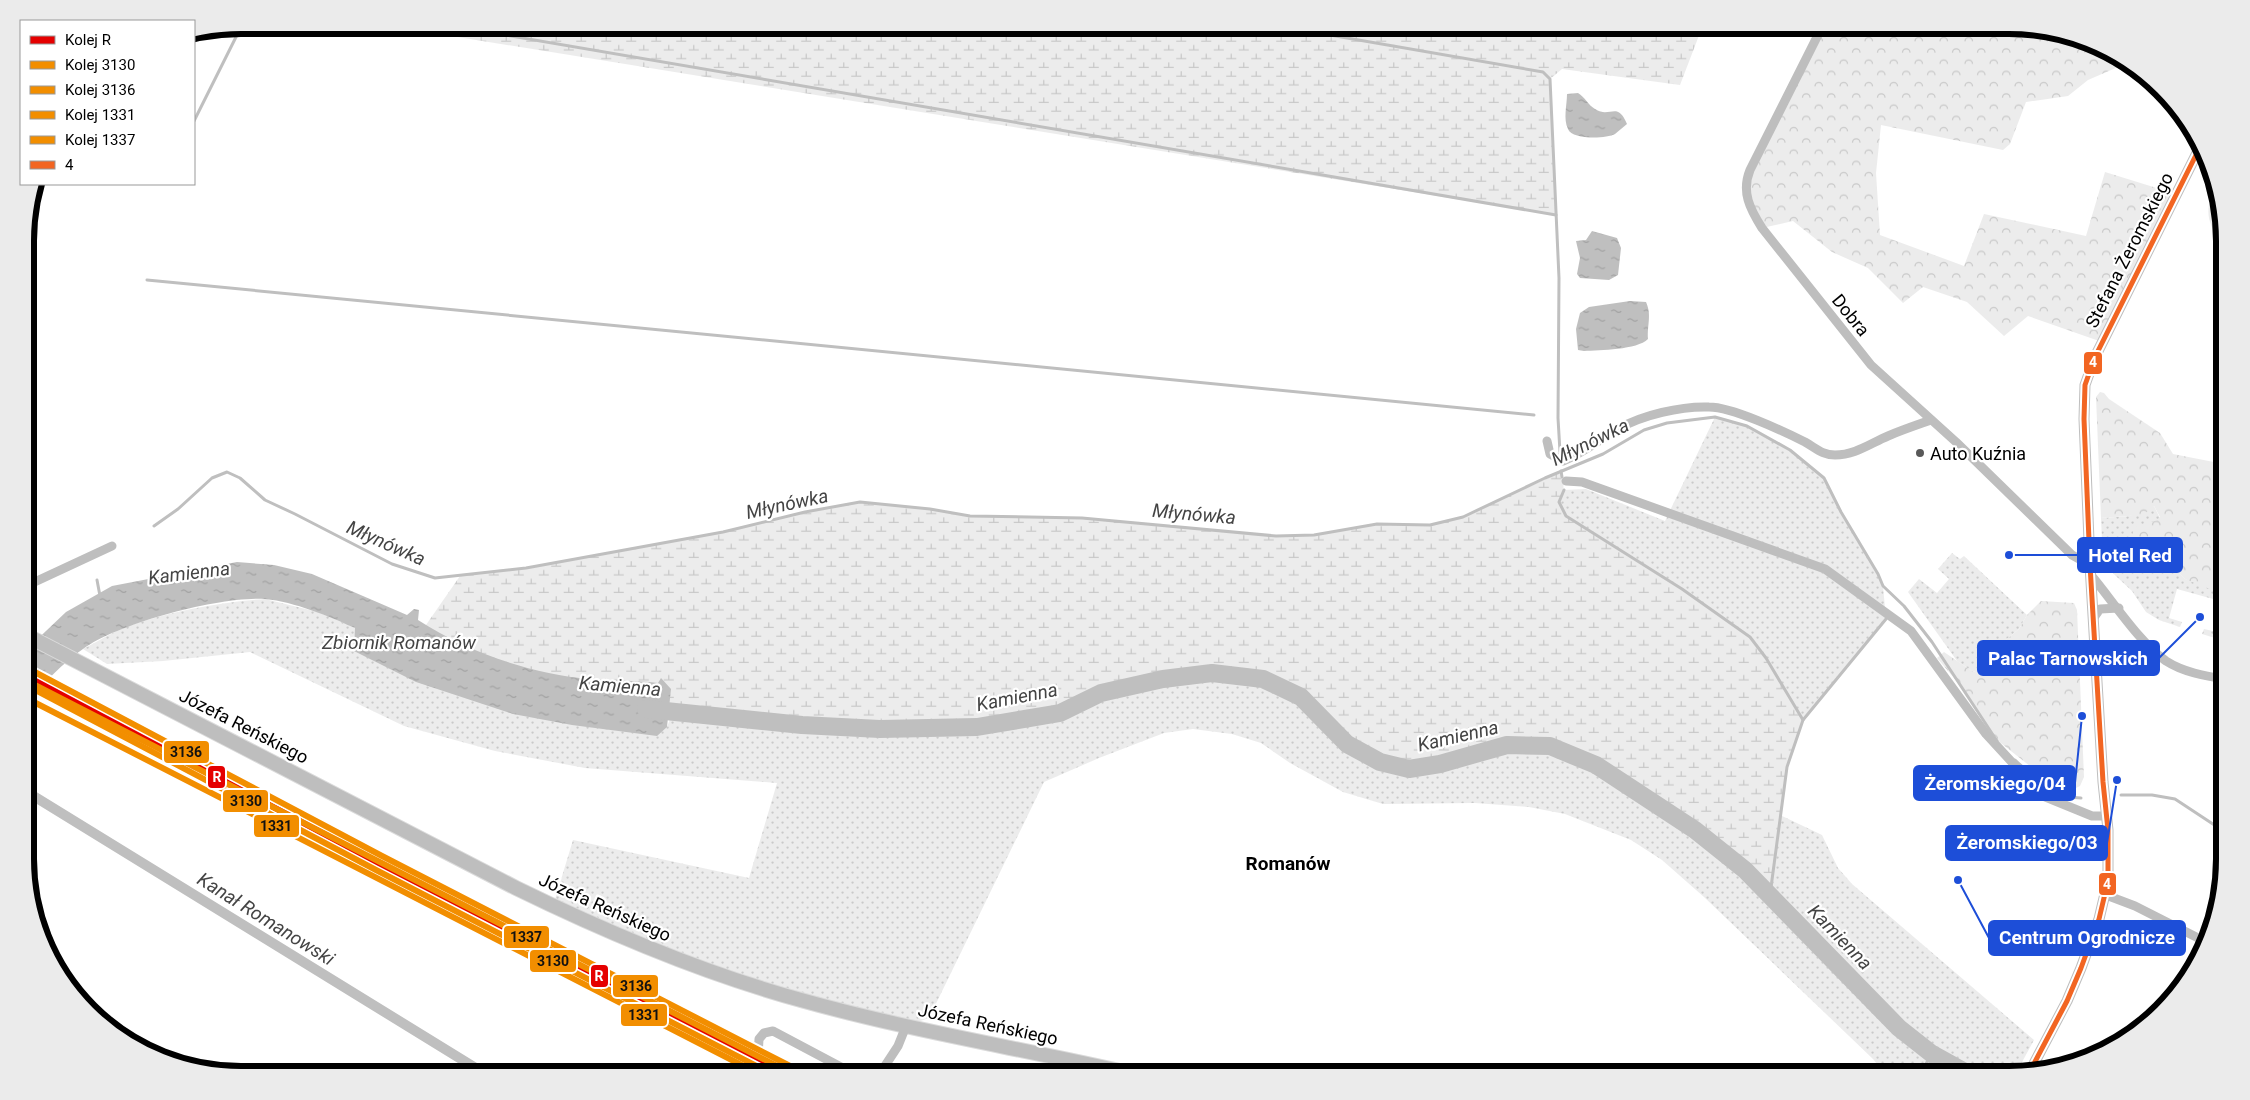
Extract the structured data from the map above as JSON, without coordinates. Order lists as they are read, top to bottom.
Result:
{
  "streets": {
    "main road": ["Józefa Reńskiego"],
    "street": ["Stefana Żeromskiego", "Dobra"]
  },
  "crossings": [
    ["Stefana Żeromskiego", "Dobra"]
  ],
  "districts": ["Romanów"],
  "water": [
    "Młynówka",
    "Kamienna",
    "Zbiornik Romanów",
    "Kanał Romanowski"
  ],
  "places": [
    "Auto Kuźnia",
    "Hotel Red",
    "Palac Tarnowskich",
    "Żeromskiego/04",
    "Żeromskiego/03",
    "Centrum Ogrodnicze"
  ],
  "lines": [
    "transit line 4",
    "rail line 3136",
    "rail line R",
    "rail line 1337",
    "rail line 3130",
    "rail line 1331"
  ],
  "legend": [
    "Kolej R",
    "Kolej 3130",
    "Kolej 3136",
    "Kolej 1331",
    "Kolej 1337",
    "4"
  ]
}
